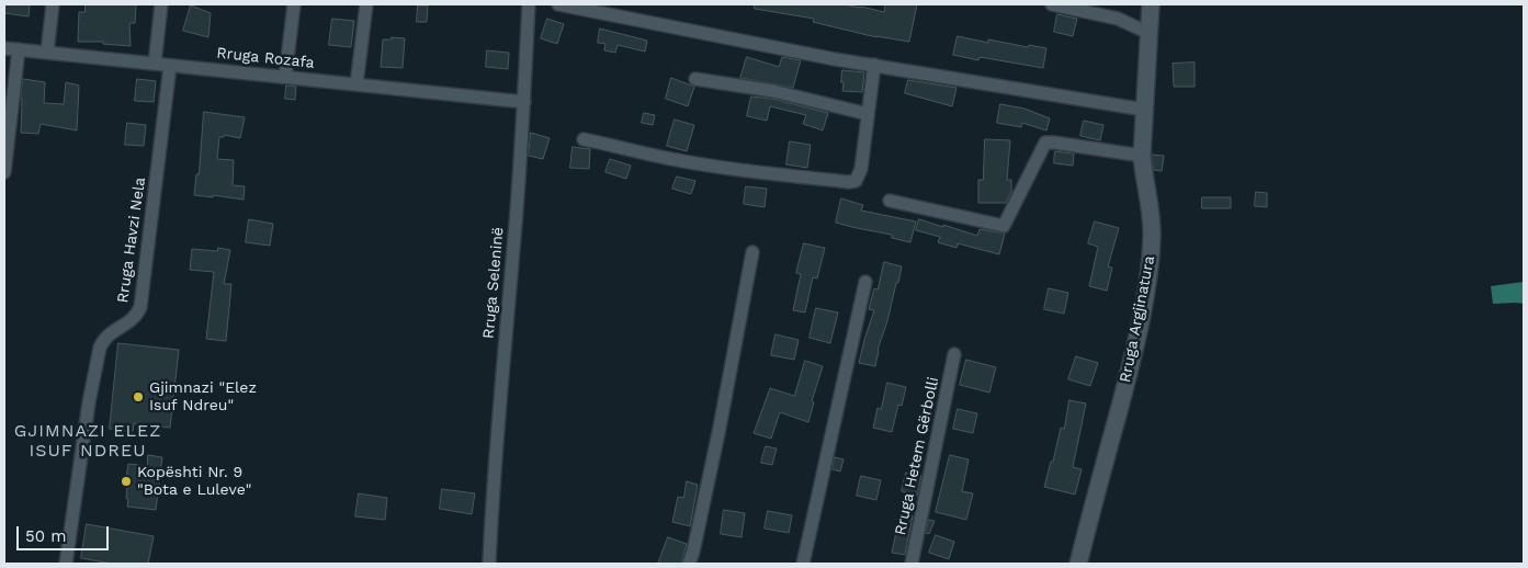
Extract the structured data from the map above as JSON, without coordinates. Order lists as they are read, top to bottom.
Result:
{
  "streets": {
    "street": [
      "Rruga Rozafa",
      "Rruga Havzi Nela",
      "Rruga Seleninë",
      "Rruga Argjinatura",
      "Rruga Hetem Gërbolli"
    ]
  },
  "crossings": [
    ["Rruga Rozafa", "Rruga Havzi Nela"],
    ["Rruga Rozafa", "Rruga Seleninë"]
  ],
  "districts": ["GJIMNAZI ELEZ ISUF NDREU"],
  "places": ["Gjimnazi \"Elez Isuf Ndreu\"", "Kopështi Nr. 9 \"Bota e Luleve\""],
  "scale_bar": "50 m"
}
